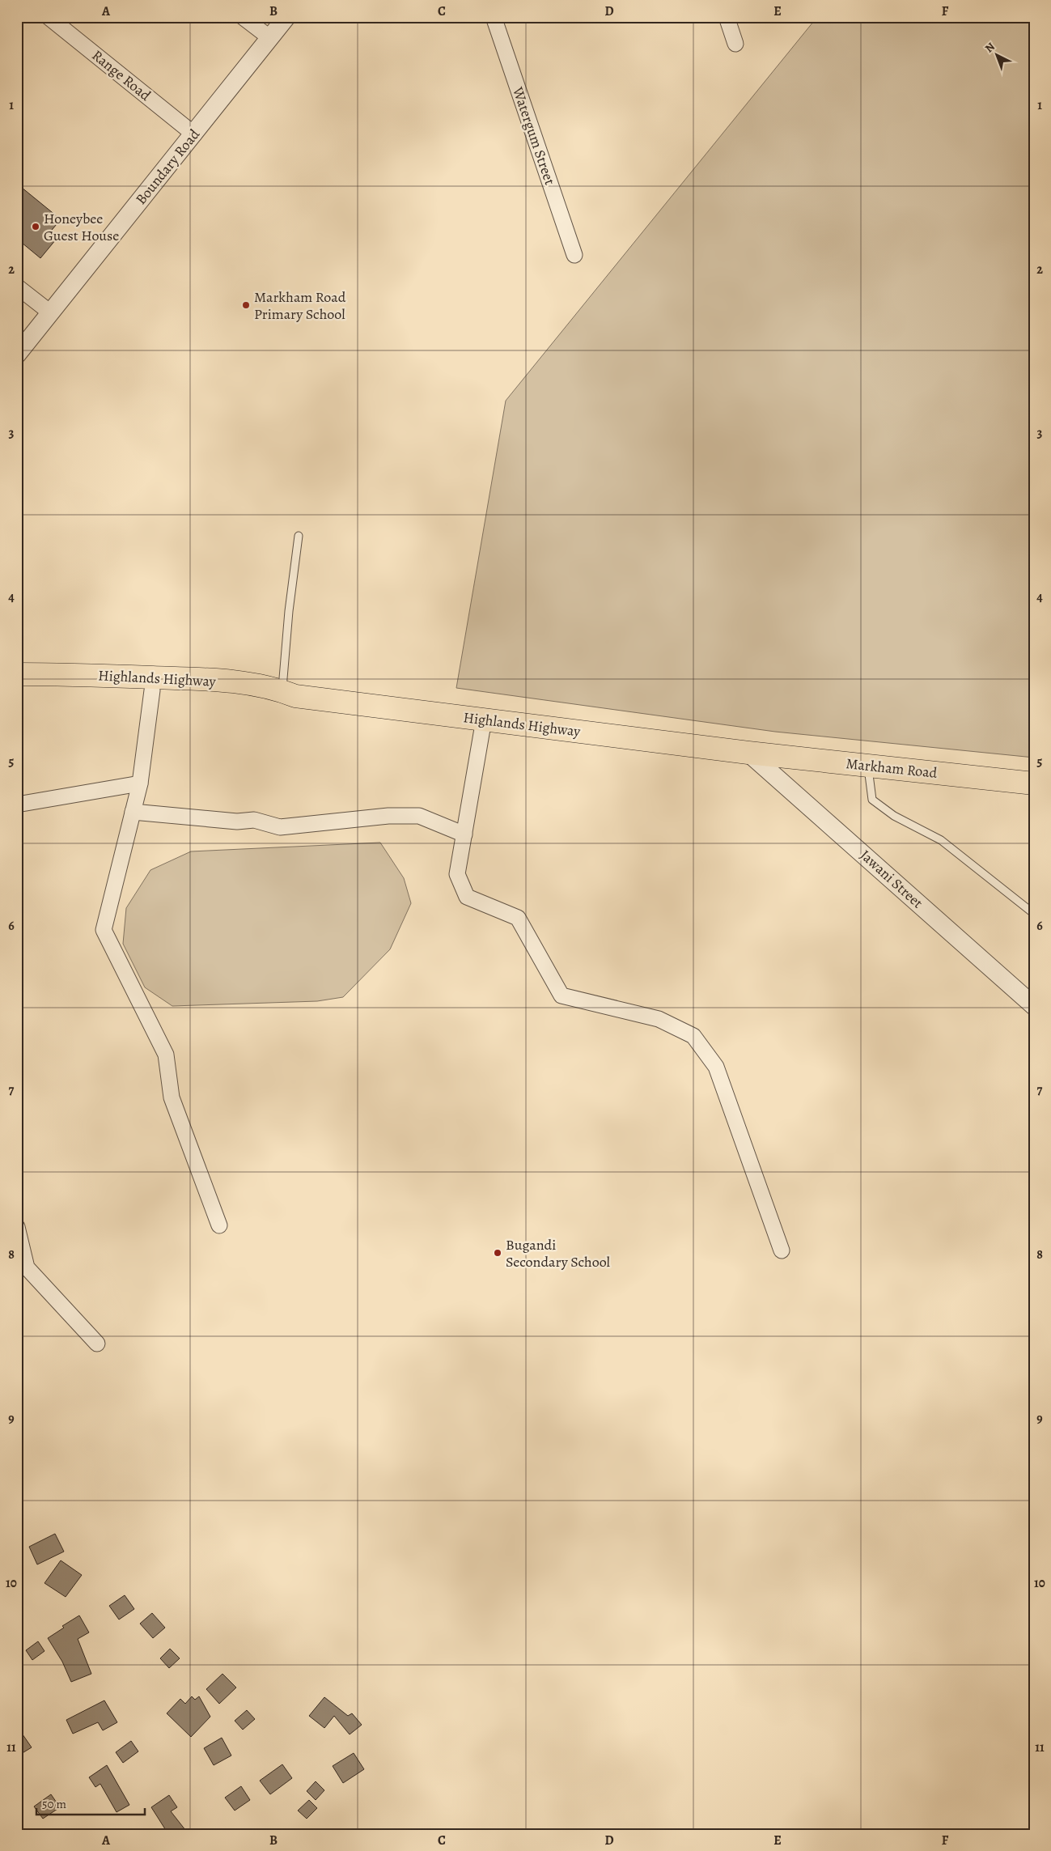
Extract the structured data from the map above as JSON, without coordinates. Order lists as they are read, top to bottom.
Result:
{
  "streets": {
    "main road": ["Highlands Highway", "Markham Road"],
    "street": [
      "Range Road",
      "Watergum Street",
      "Boundary Road",
      "Jawani Street"
    ]
  },
  "crossings": [
    ["Range Road", "Boundary Road"],
    ["Highlands Highway", "Markham Road"],
    ["Highlands Highway", "Jawani Street"],
    ["Markham Road", "Jawani Street"]
  ],
  "places": ["Honeybee Guest House", "Markham Road Primary School", "Bugandi Secondary School"],
  "scale_bar": "50 m",
  "north": "top left",
  "grid": {
    "columns": [
      "A",
      "B",
      "C",
      "D",
      "E",
      "F"
    ],
    "rows": [
      "1",
      "2",
      "3",
      "4",
      "5",
      "6",
      "7",
      "8",
      "9",
      "10",
      "11"
    ]
  }
}
